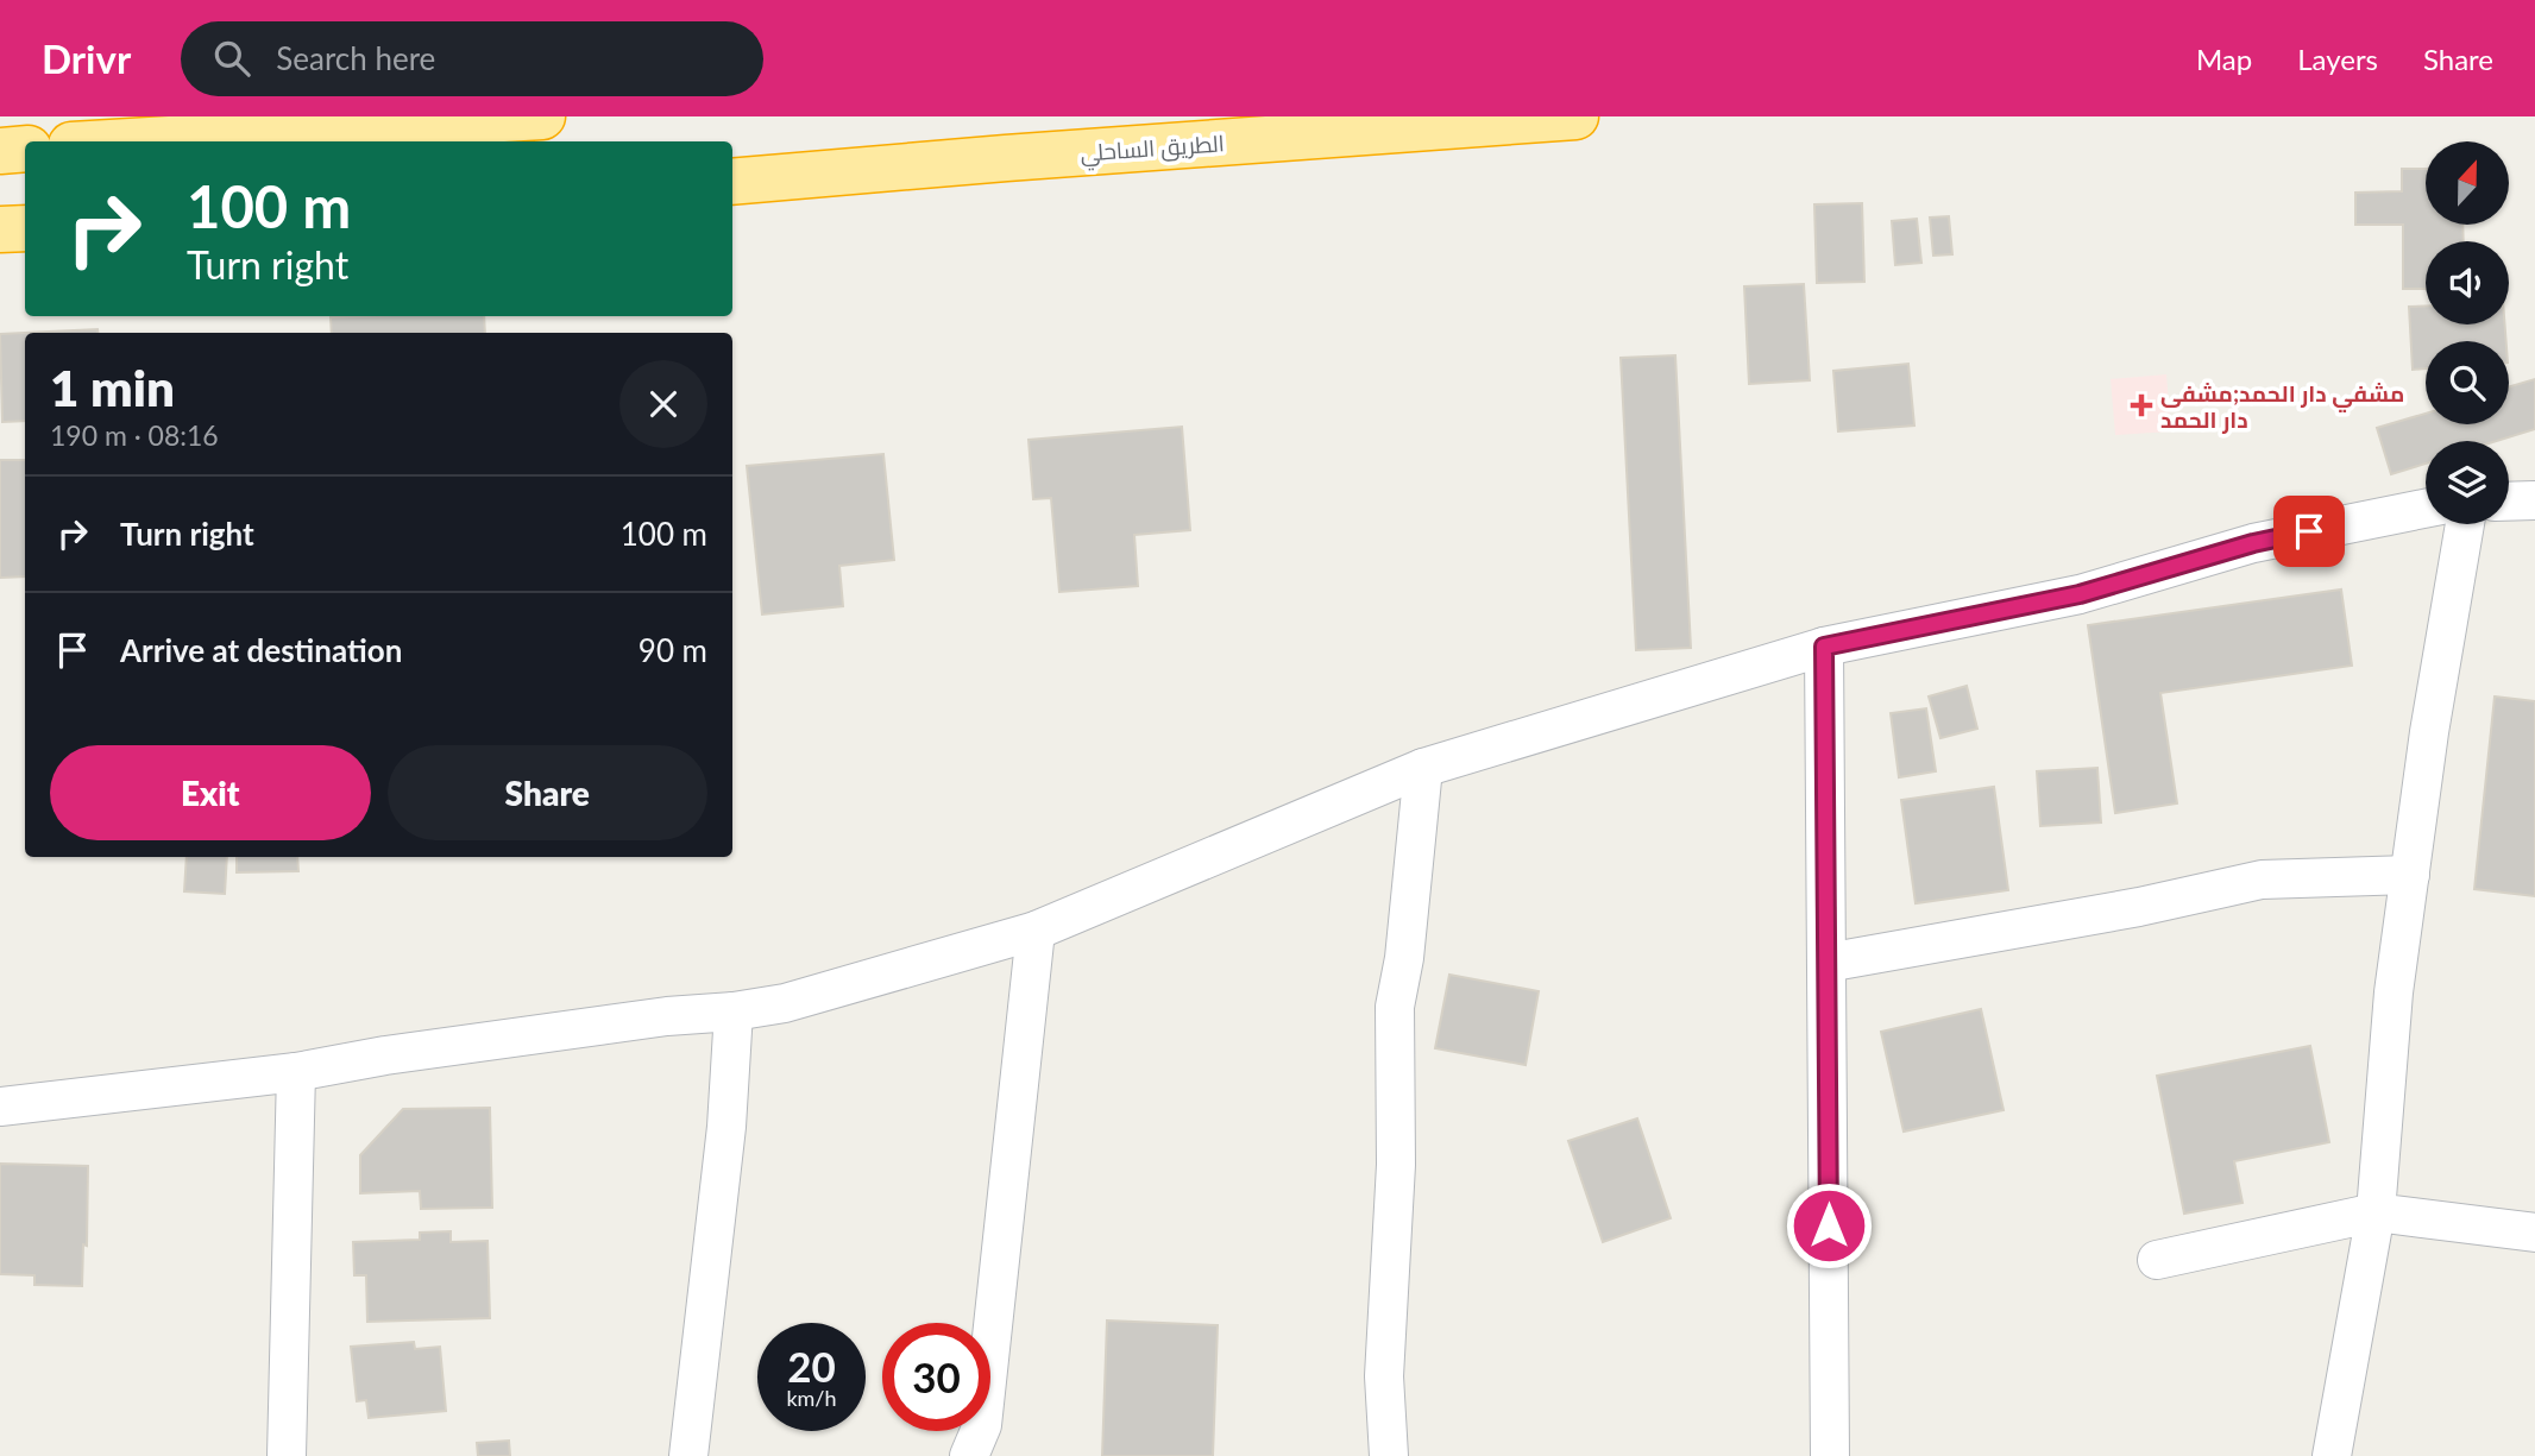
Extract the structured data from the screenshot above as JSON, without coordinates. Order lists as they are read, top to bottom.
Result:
{
  "streets": {
    "highway": ["الطريق الساحلي"]
  },
  "places": {
    "health": ["مشفي دار الحمد;مشفى دار الحمد"]
  },
  "north": "top",
  "page": {
    "header": "Drivr",
    "search": "Search here",
    "nav": ["Map", "Layers", "Share"],
    "turn": ["100 m", "Turn right"],
    "heading": ["1 min", "190 m · 08:16"],
    "list": [
      {
        "name": "Turn right",
        "value": "100 m"
      },
      {
        "name": "Arrive at destination",
        "value": "90 m"
      }
    ],
    "buttons": ["Exit", "Share"],
    "speed": "20 km/h",
    "limit": "30"
  }
}
